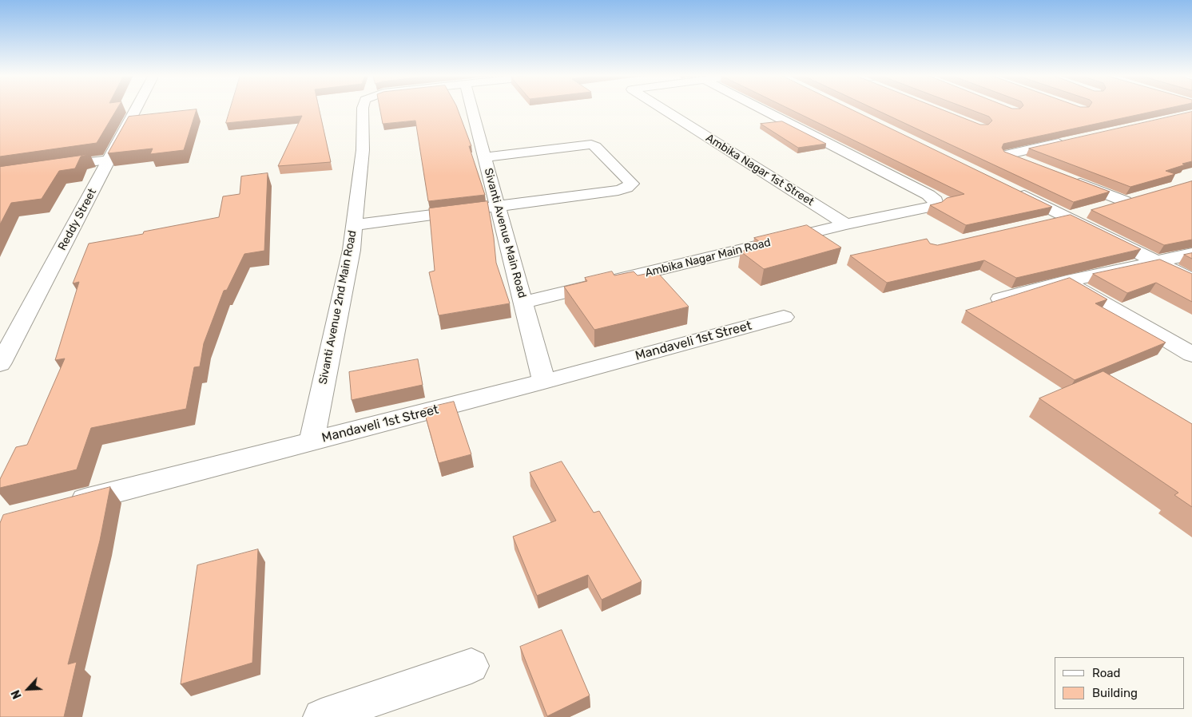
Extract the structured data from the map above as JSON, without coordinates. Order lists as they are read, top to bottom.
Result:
{
  "streets": {
    "street": [
      "Ambika Nagar 1st Street",
      "Reddy Street",
      "Sivanti Avenue Main Road",
      "Ambika Nagar Main Road",
      "Sivanti Avenue 2nd Main Road",
      "Mandaveli 1st Street"
    ]
  },
  "crossings": [
    ["Ambika Nagar 1st Street", "Ambika Nagar Main Road"],
    ["Sivanti Avenue Main Road", "Ambika Nagar Main Road"],
    ["Sivanti Avenue Main Road", "Mandaveli 1st Street"],
    ["Sivanti Avenue 2nd Main Road", "Mandaveli 1st Street"]
  ],
  "legend": ["Road", "Building"],
  "north": "bottom left"
}
